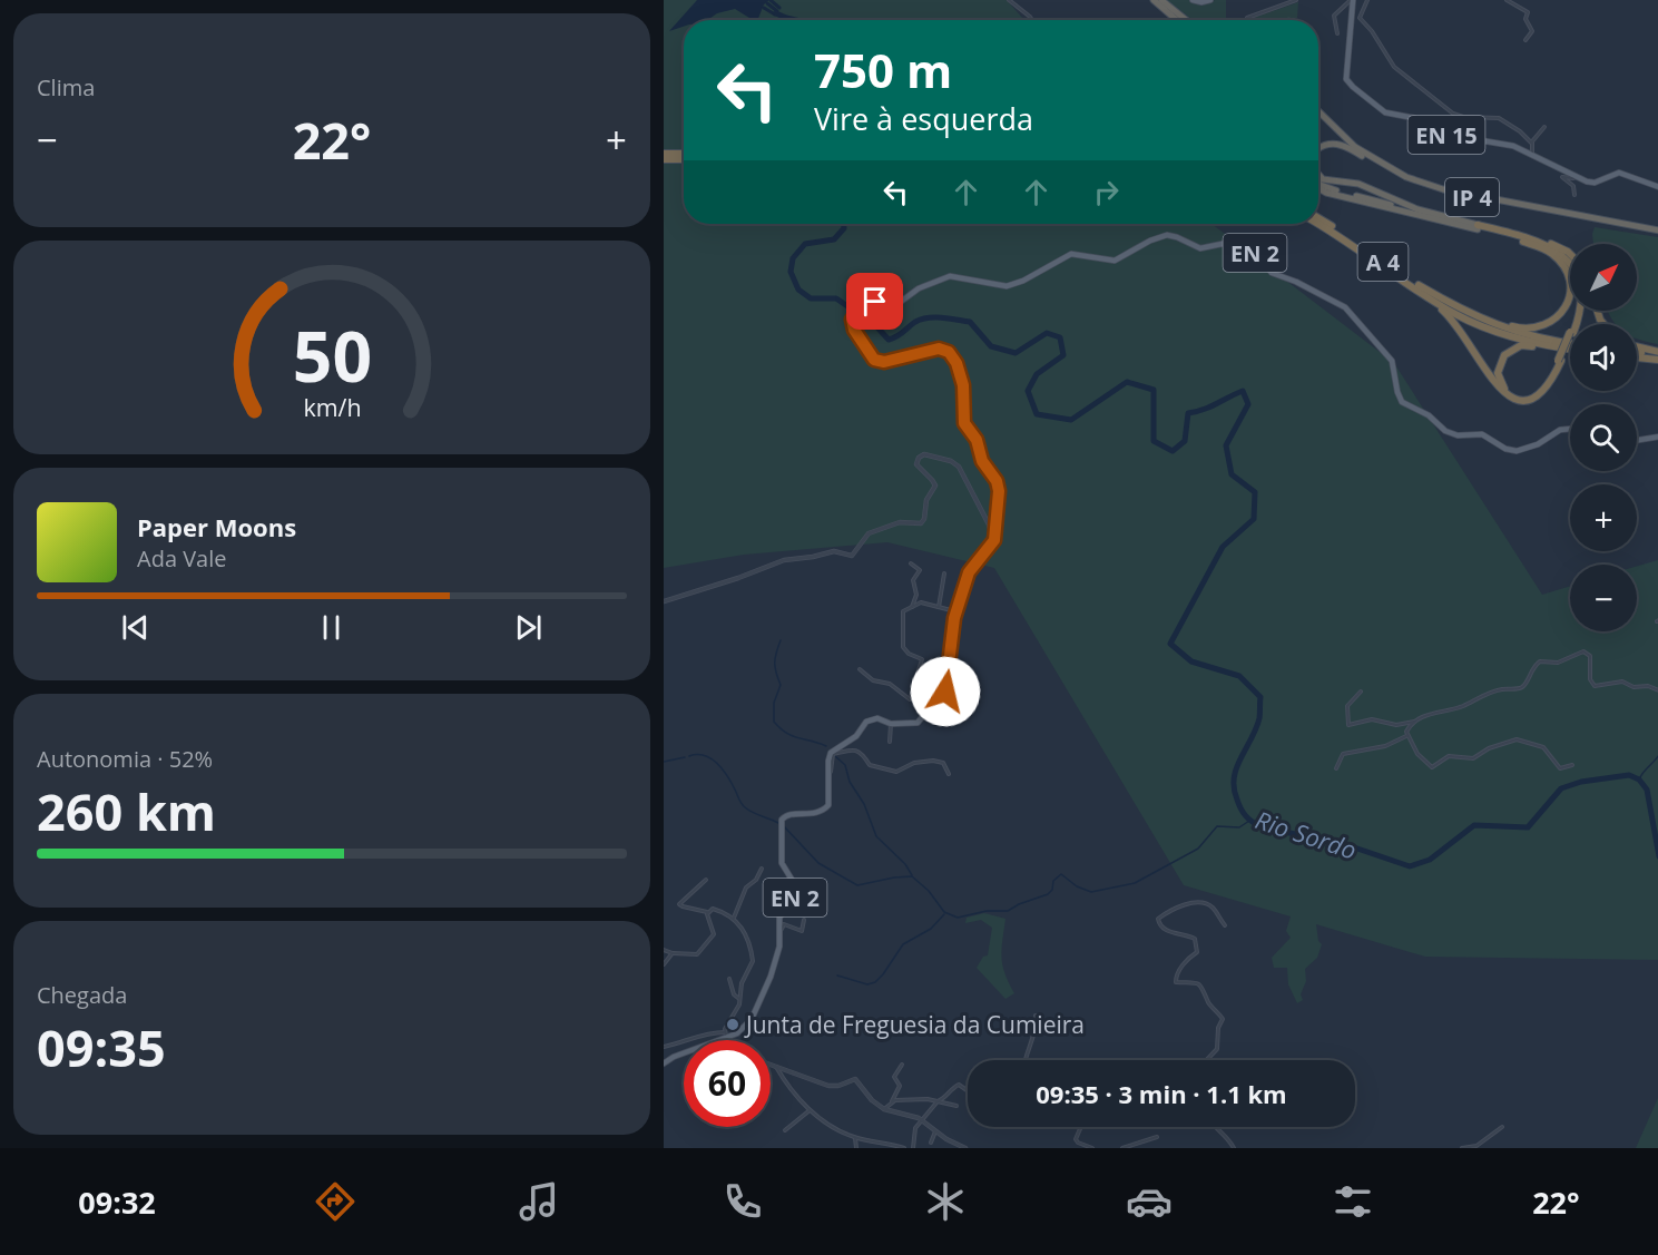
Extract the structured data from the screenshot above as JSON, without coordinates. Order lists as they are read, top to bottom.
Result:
{
  "streets": {
    "highway": ["IP 4", "A 4"],
    "main road": ["EN 15", "EN 2"]
  },
  "water": ["Rio Sordo"],
  "places": ["Junta de Freguesia da Cumieira"],
  "north": "top right",
  "page": {
    "tile": [
      "Clima",
      ["Autonomia · 52%", "260 km"],
      ["Chegada", "09:35"]
    ],
    "turn": ["750 m", "Vire à esquerda"],
    "heat": ["−", "22°", "+"],
    "map_buttons": ["+", "−"],
    "song": ["Paper Moons", "Ada Vale"],
    "limit": "60",
    "trip": "09:35 · 3 min · 1.1 km",
    "tabs": ["09:32", "22°"],
    "gauge": ["50", "km/h"]
  }
}
